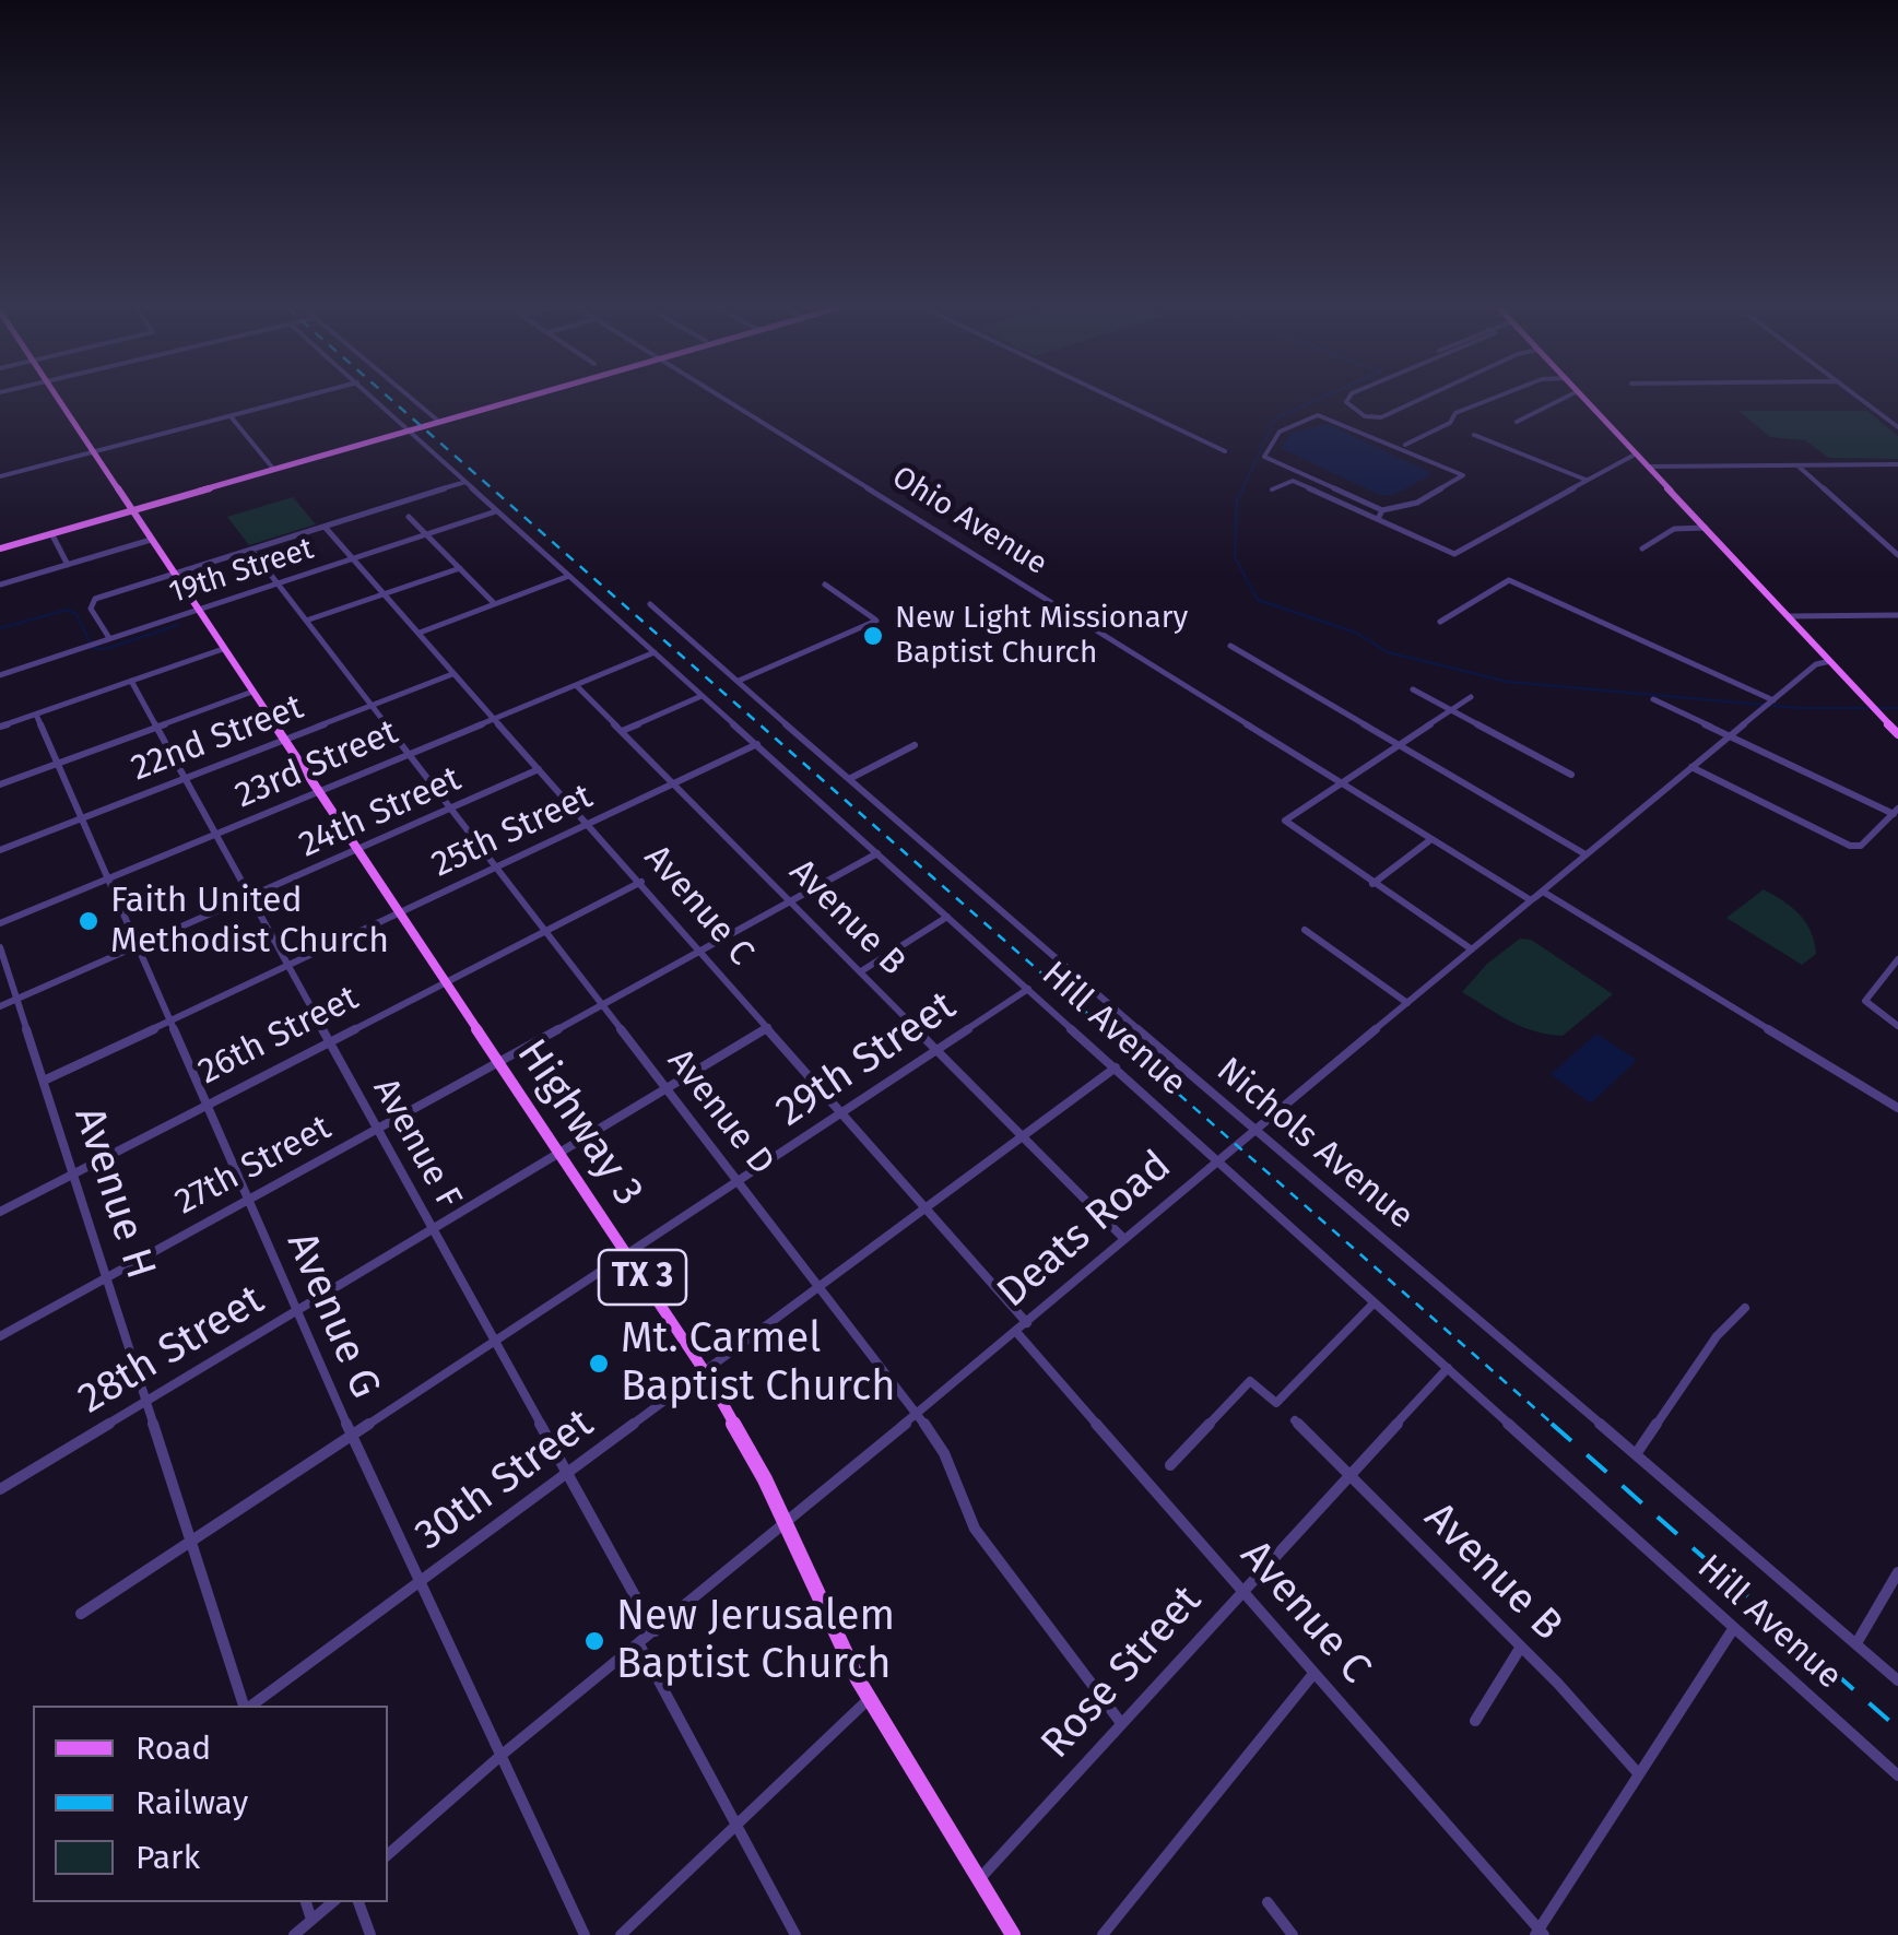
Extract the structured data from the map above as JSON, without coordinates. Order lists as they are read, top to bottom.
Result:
{
  "streets": {
    "main road": ["Highway 3", "TX 3"],
    "street": [
      "Ohio Avenue",
      "19th Street",
      "22nd Street",
      "23rd Street",
      "24th Street",
      "25th Street",
      "Avenue C",
      "Avenue B",
      "Hill Avenue",
      "26th Street",
      "29th Street",
      "Avenue D",
      "Avenue F",
      "Nichols Avenue",
      "27th Street",
      "Avenue H",
      "Deats Road",
      "Avenue G",
      "28th Street",
      "30th Street",
      "Rose Street"
    ]
  },
  "crossings": [
    ["Ohio Avenue", "Deats Road"],
    ["19th Street", "Avenue C"],
    ["19th Street", "Hill Avenue"],
    ["19th Street", "Avenue D"],
    ["19th Street", "TX 3"],
    ["22nd Street", "Avenue C"],
    ["22nd Street", "Avenue D"],
    ["22nd Street", "Highway 3"],
    ["22nd Street", "Avenue F"],
    ["22nd Street", "Avenue G"],
    ["23rd Street", "Avenue C"],
    ["23rd Street", "Avenue B"],
    ["23rd Street", "Hill Avenue"],
    ["23rd Street", "Avenue D"],
    ["23rd Street", "Highway 3"],
    ["23rd Street", "Avenue F"],
    ["23rd Street", "Avenue G"],
    ["24th Street", "Avenue C"],
    ["24th Street", "Avenue D"],
    ["24th Street", "Highway 3"],
    ["24th Street", "Avenue F"],
    ["24th Street", "Avenue H"],
    ["24th Street", "Avenue G"],
    ["25th Street", "Avenue C"],
    ["25th Street", "Avenue B"],
    ["25th Street", "Hill Avenue"],
    ["25th Street", "Avenue D"],
    ["25th Street", "Highway 3"],
    ["25th Street", "Avenue F"],
    ["25th Street", "Avenue H"],
    ["25th Street", "Avenue G"],
    ["Avenue C", "26th Street"],
    ["Avenue C", "29th Street"],
    ["Avenue C", "27th Street"],
    ["Avenue C", "Deats Road"],
    ["Avenue C", "28th Street"],
    ["Avenue C", "30th Street"],
    ["Avenue C", "Rose Street"],
    ["Avenue B", "29th Street"],
    ["Avenue B", "27th Street"],
    ["Avenue B", "Deats Road"],
    ["Avenue B", "30th Street"],
    ["Avenue B", "Rose Street"],
    ["Hill Avenue", "29th Street"],
    ["Hill Avenue", "27th Street"],
    ["Hill Avenue", "Deats Road"],
    ["Hill Avenue", "30th Street"],
    ["Hill Avenue", "Rose Street"],
    ["26th Street", "Avenue D"],
    ["26th Street", "Highway 3"],
    ["26th Street", "Avenue F"],
    ["26th Street", "Avenue H"],
    ["26th Street", "Avenue G"],
    ["29th Street", "Avenue D"],
    ["29th Street", "Highway 3"],
    ["29th Street", "Avenue F"],
    ["29th Street", "Avenue H"],
    ["29th Street", "Avenue G"],
    ["Avenue D", "27th Street"],
    ["Avenue D", "Deats Road"],
    ["Avenue D", "28th Street"],
    ["Avenue D", "30th Street"],
    ["Avenue D", "Rose Street"],
    ["Highway 3", "27th Street"],
    ["Highway 3", "Deats Road"],
    ["Highway 3", "TX 3"],
    ["Highway 3", "28th Street"],
    ["Highway 3", "30th Street"],
    ["Highway 3", "Rose Street"],
    ["Avenue F", "27th Street"],
    ["Avenue F", "Deats Road"],
    ["Avenue F", "28th Street"],
    ["Avenue F", "30th Street"],
    ["Nichols Avenue", "Deats Road"],
    ["27th Street", "Avenue H"],
    ["27th Street", "Avenue G"],
    ["Avenue H", "28th Street"],
    ["Deats Road", "Avenue G"],
    ["Avenue G", "28th Street"],
    ["Avenue G", "30th Street"]
  ],
  "places": [
    "New Light Missionary Baptist Church",
    "Faith United Methodist Church",
    "Mt. Carmel Baptist Church",
    "New Jerusalem Baptist Church"
  ],
  "legend": ["Road", "Railway", "Park"]
}
